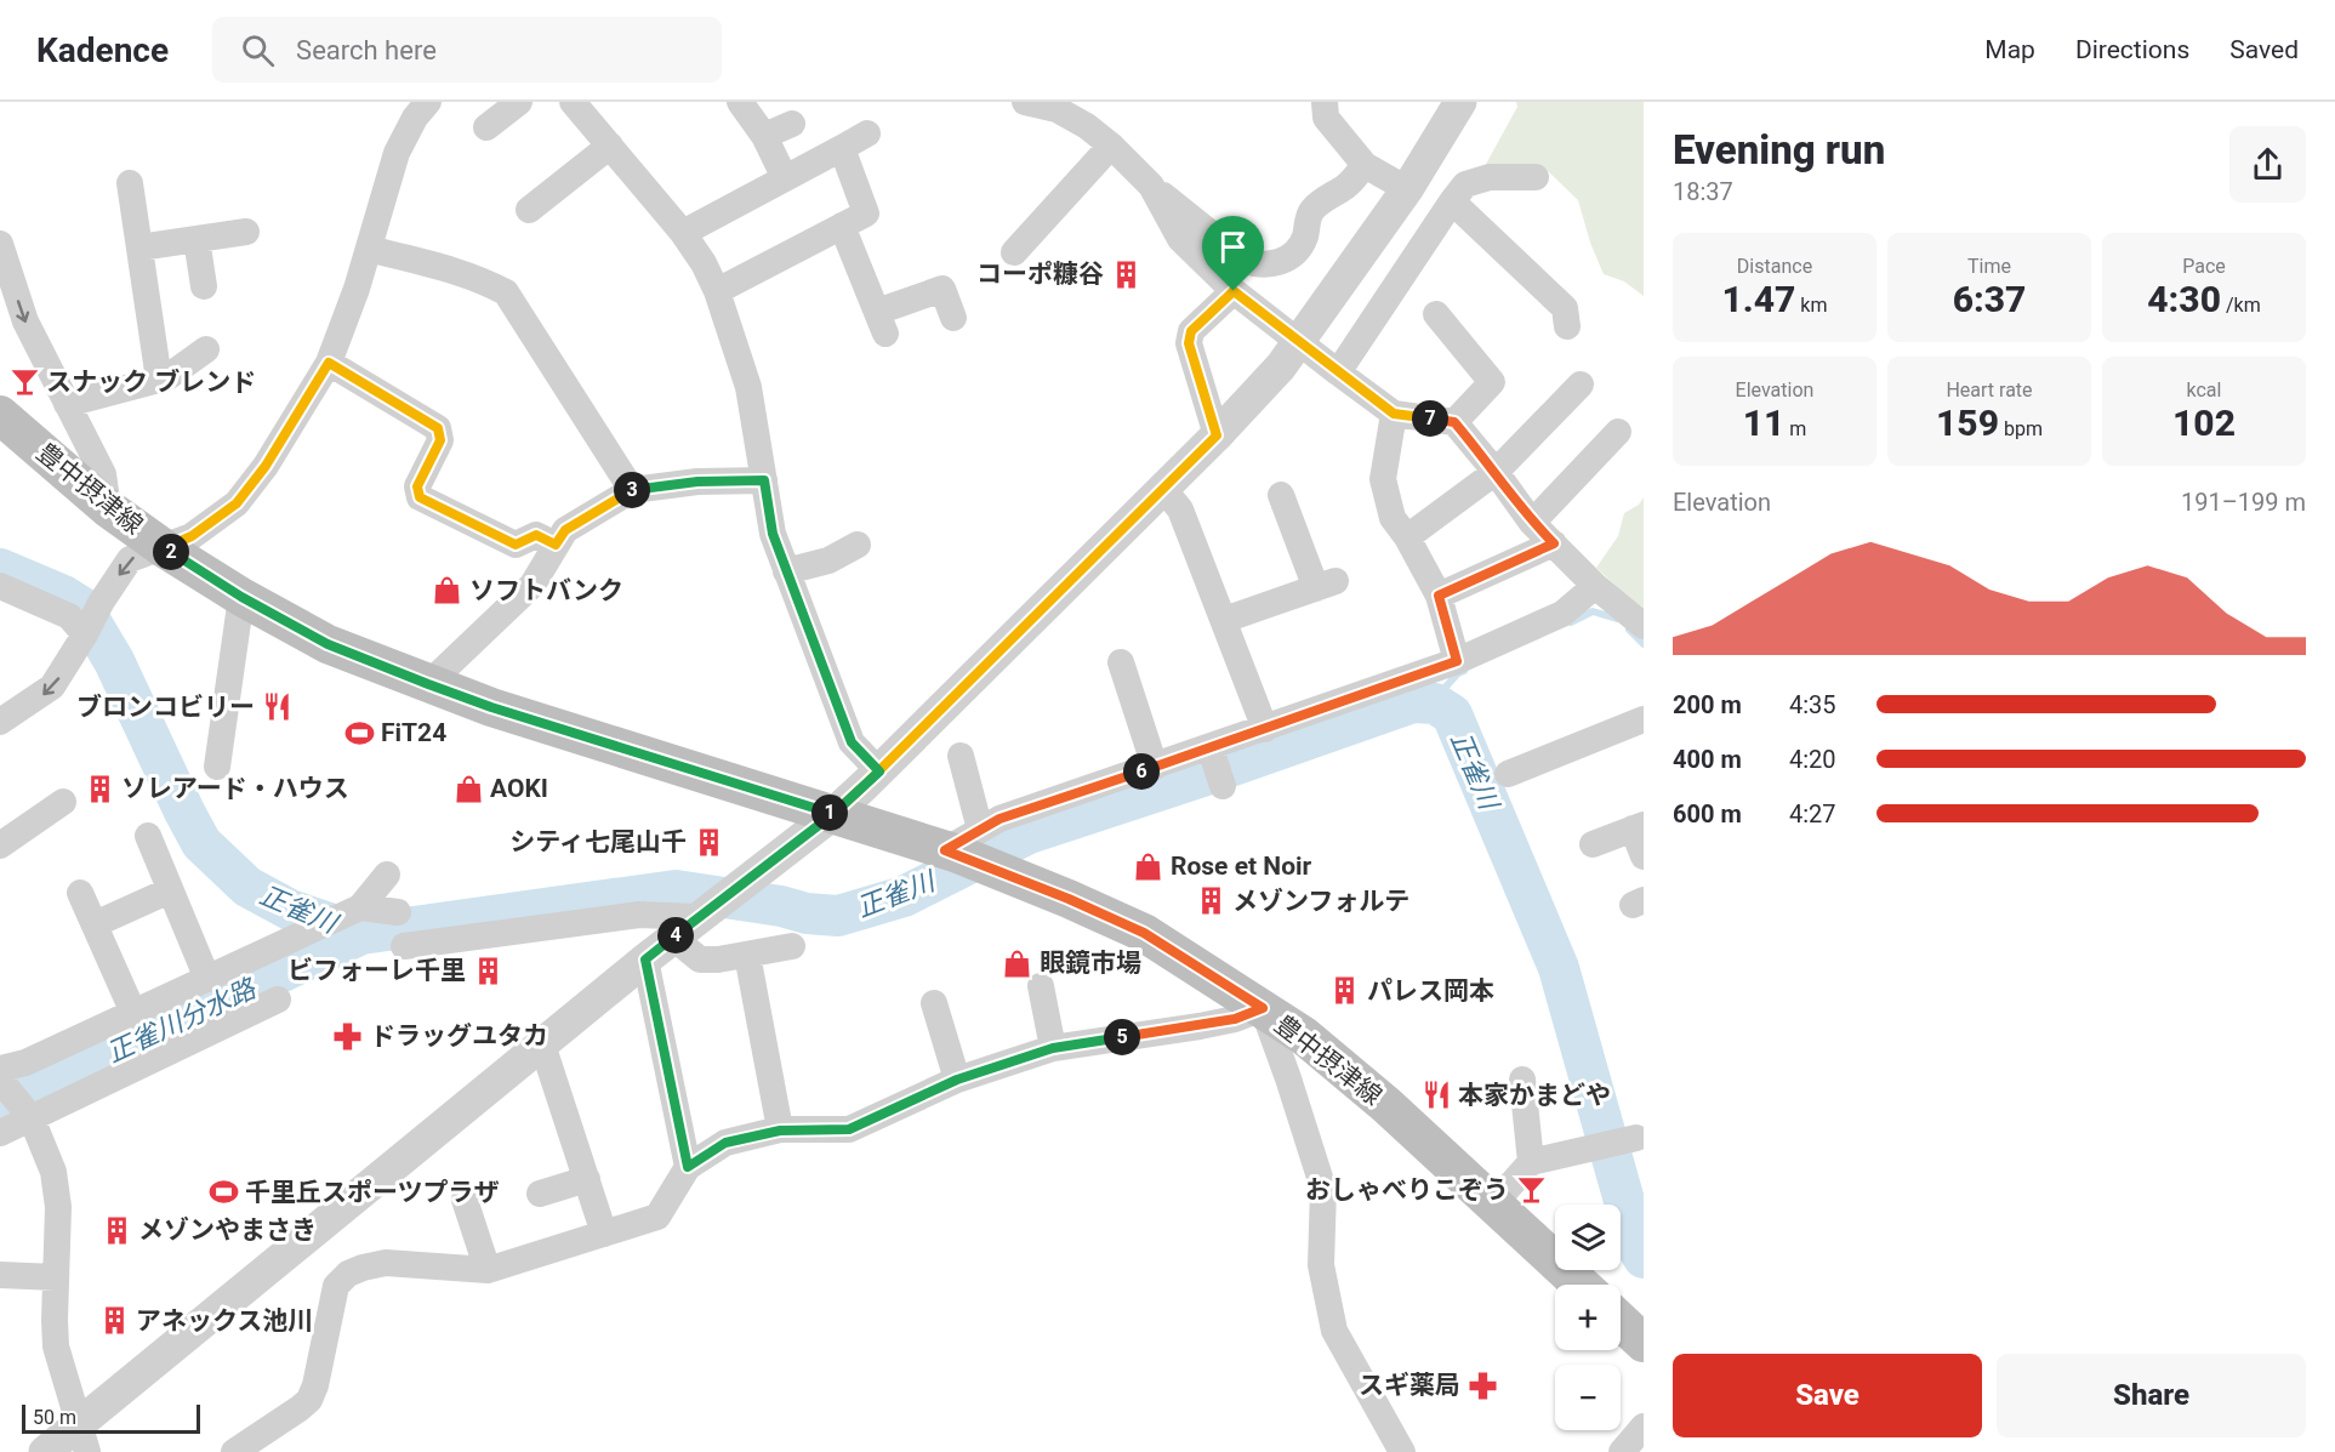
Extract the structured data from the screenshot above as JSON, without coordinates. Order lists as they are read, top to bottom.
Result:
{
  "streets": {
    "main road": ["豊中摂津線"]
  },
  "water": ["正雀川", "正雀川分水路"],
  "places": {
    "building": [
      "コーポ糠谷",
      "ソレアード・ハウス",
      "シティ七尾山千",
      "メゾンフォルテ",
      "ビフォーレ千里",
      "パレス岡本",
      "メゾンやまさき",
      "アネックス池川"
    ],
    "bar": ["スナック ブレンド", "おしゃべりこぞう"],
    "shop": [
      "ソフトバンク",
      "AOKI",
      "Rose et Noir",
      "眼鏡市場"
    ],
    "restaurant": ["ブロンコビリー", "本家かまどや"],
    "sports": ["FiT24", "千里丘スポーツプラザ"],
    "pharmacy": ["ドラッグユタカ", "スギ薬局"]
  },
  "scale_bar": "50 m",
  "page": {
    "header": "Kadence",
    "search": "Search here",
    "nav": ["Map", "Directions", "Saved"],
    "heading": ["Evening run", "18:37"],
    "stats": [
      ["Distance", "1.47 km"],
      ["Time", "6:37"],
      ["Pace", "4:30 /km"],
      ["Elevation", "11 m"],
      ["Heart rate", "159 bpm"],
      ["kcal", "102"]
    ],
    "pins": [
      "7",
      "3",
      "2",
      "6",
      "1",
      "4",
      "5"
    ],
    "chart": ["Elevation", "191–199 m"],
    "list": [
      {
        "name": "200 m",
        "note": "4:35"
      },
      {
        "name": "400 m",
        "note": "4:20"
      },
      {
        "name": "600 m",
        "note": "4:27"
      }
    ],
    "map_buttons": ["+", "−"],
    "buttons": ["Save", "Share"],
    "scale": "50 m"
  }
}
